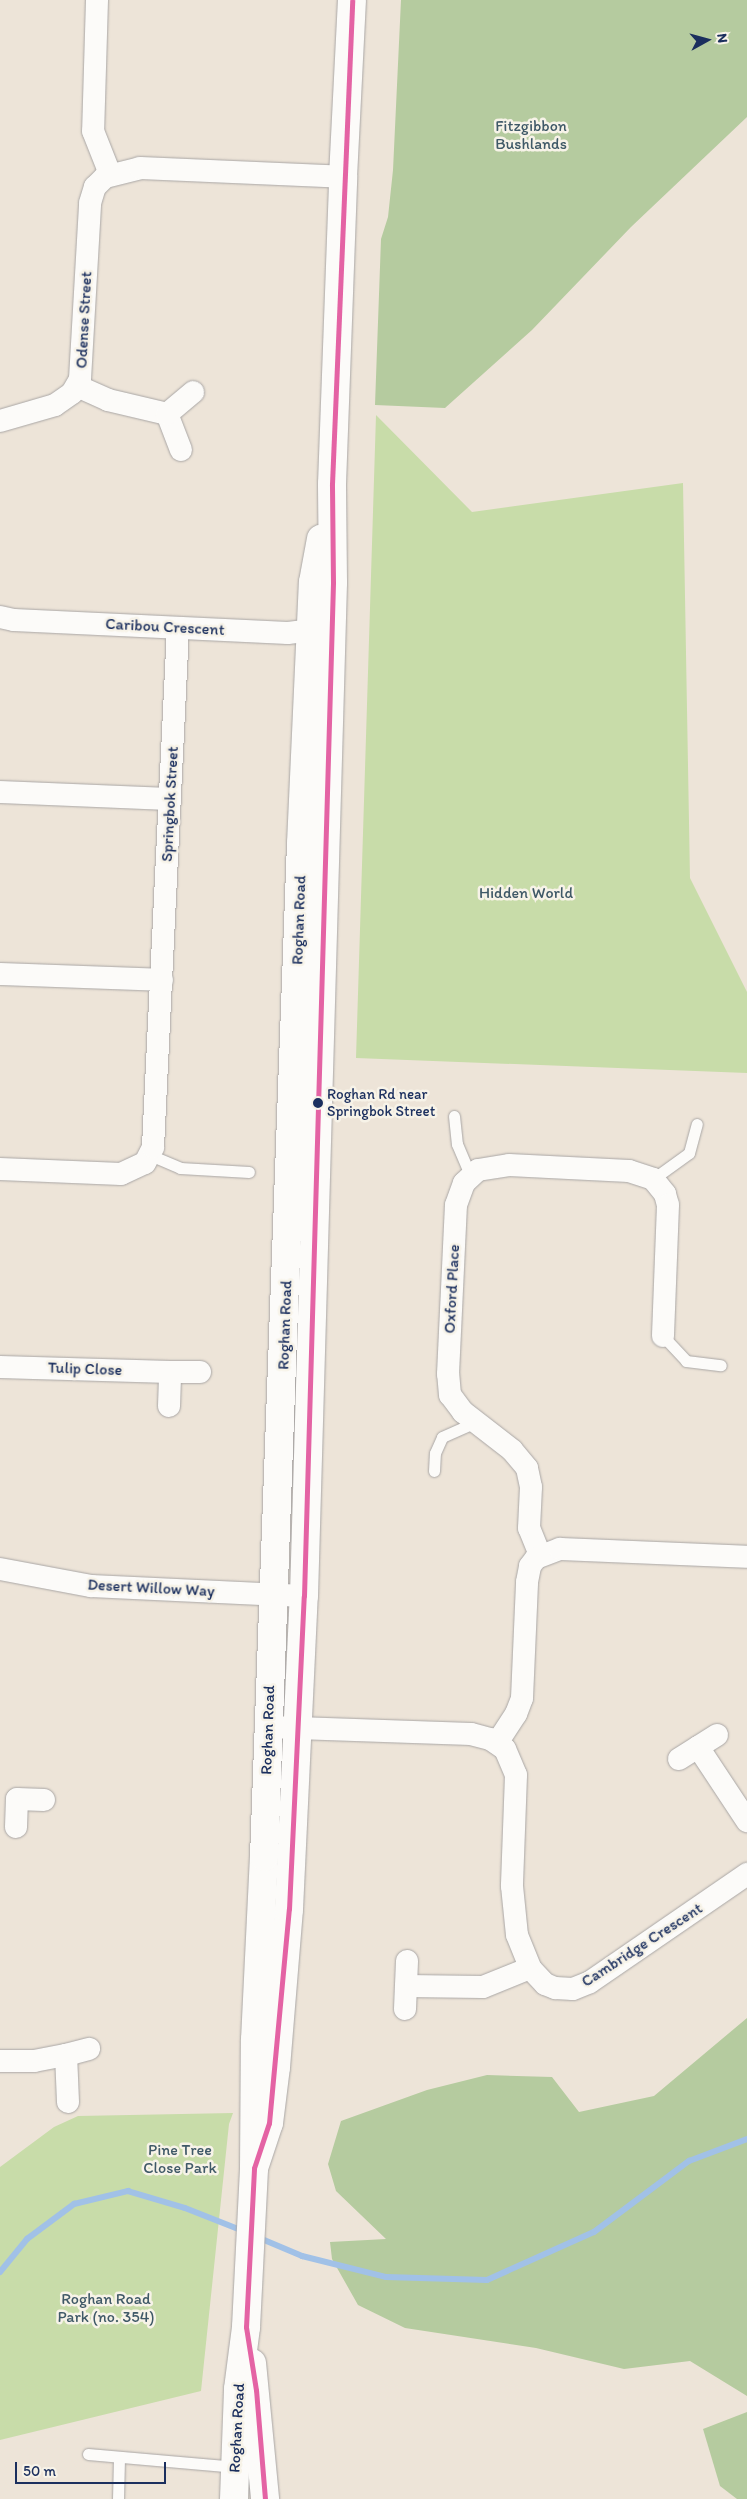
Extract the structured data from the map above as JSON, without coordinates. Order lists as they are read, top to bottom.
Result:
{
  "streets": {
    "main road": ["Roghan Road"],
    "street": [
      "Odense Street",
      "Caribou Crescent",
      "Springbok Street",
      "Oxford Place",
      "Tulip Close",
      "Desert Willow Way",
      "Cambridge Crescent"
    ]
  },
  "crossings": [
    ["Caribou Crescent", "Springbok Street"],
    ["Caribou Crescent", "Roghan Road"],
    ["Roghan Road", "Desert Willow Way"]
  ],
  "parks": [
    "Fitzgibbon Bushlands",
    "Hidden World",
    "Pine Tree Close Park",
    "Roghan Road Park (no. 354)"
  ],
  "places": ["Roghan Rd near Springbok Street"],
  "scale_bar": "50 m",
  "north": "right"
}
